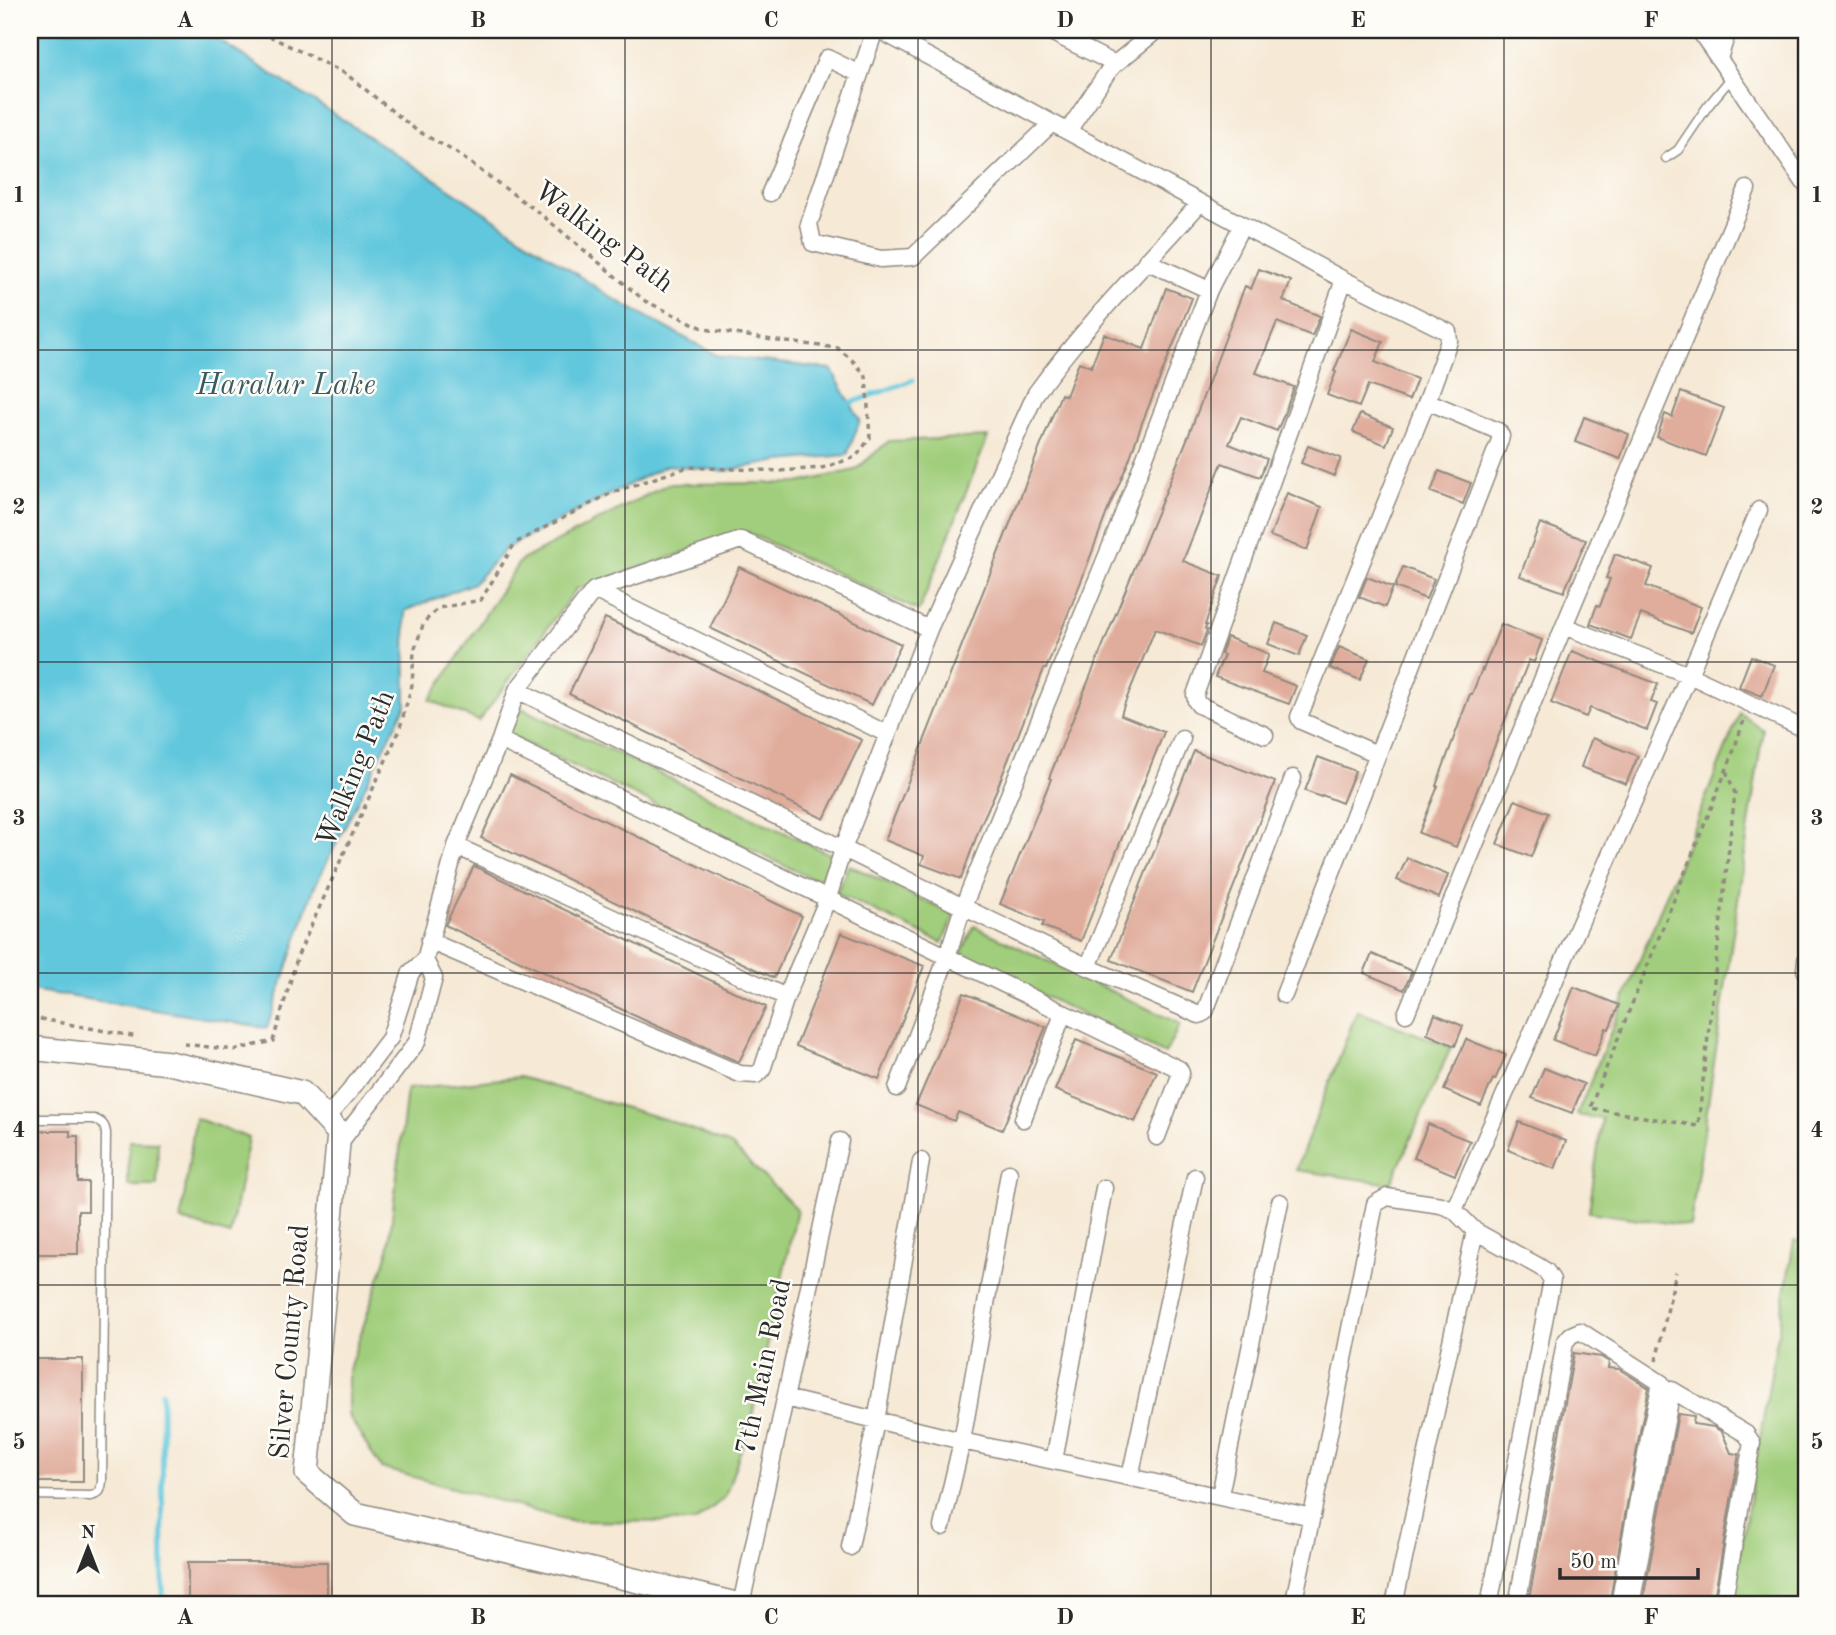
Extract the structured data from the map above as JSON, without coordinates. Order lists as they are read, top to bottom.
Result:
{
  "streets": {
    "street": ["Silver County Road", "7th Main Road"],
    "path": ["Walking Path"]
  },
  "crossings": [
    ["Silver County Road", "7th Main Road"]
  ],
  "water": ["Haralur Lake"],
  "scale_bar": "50 m",
  "north": "top",
  "grid": {
    "columns": [
      "A",
      "B",
      "C",
      "D",
      "E",
      "F"
    ],
    "rows": [
      "1",
      "2",
      "3",
      "4",
      "5"
    ]
  }
}
